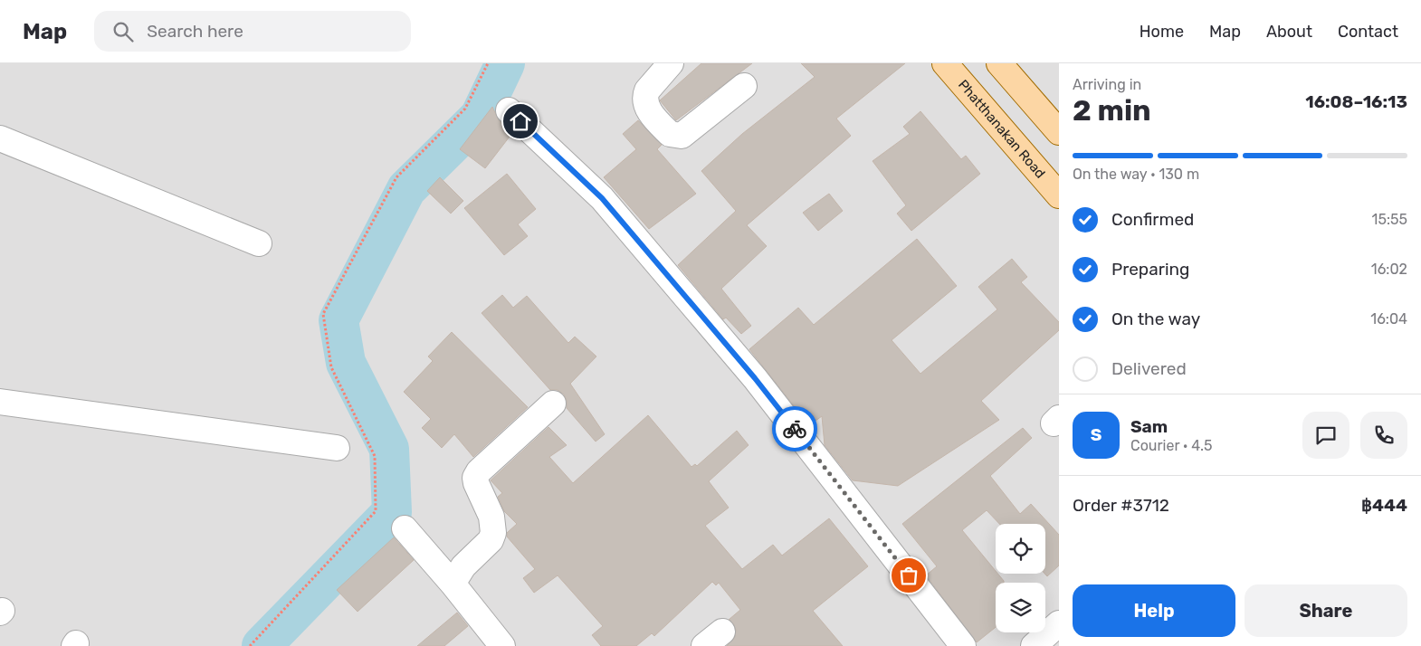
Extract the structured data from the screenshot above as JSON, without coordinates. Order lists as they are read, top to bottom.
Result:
{
  "streets": {
    "main road": ["Phatthanakan Road"]
  },
  "page": {
    "header": "Map",
    "search": "Search here",
    "nav": [
      "Home",
      "Map",
      "About",
      "Contact"
    ],
    "heading": ["2 min", "Arriving in", "16:08–16:13"],
    "panel": [
      "Sam",
      "Courier · 4.5",
      "Order #3712",
      "฿444"
    ],
    "bar": "On the way · 130 m",
    "list": [
      ["Confirmed", "15:55"],
      ["Preparing", "16:02"],
      ["On the way", "16:04"],
      "Delivered"
    ],
    "round": "S",
    "buttons": ["Help", "Share"]
  }
}
